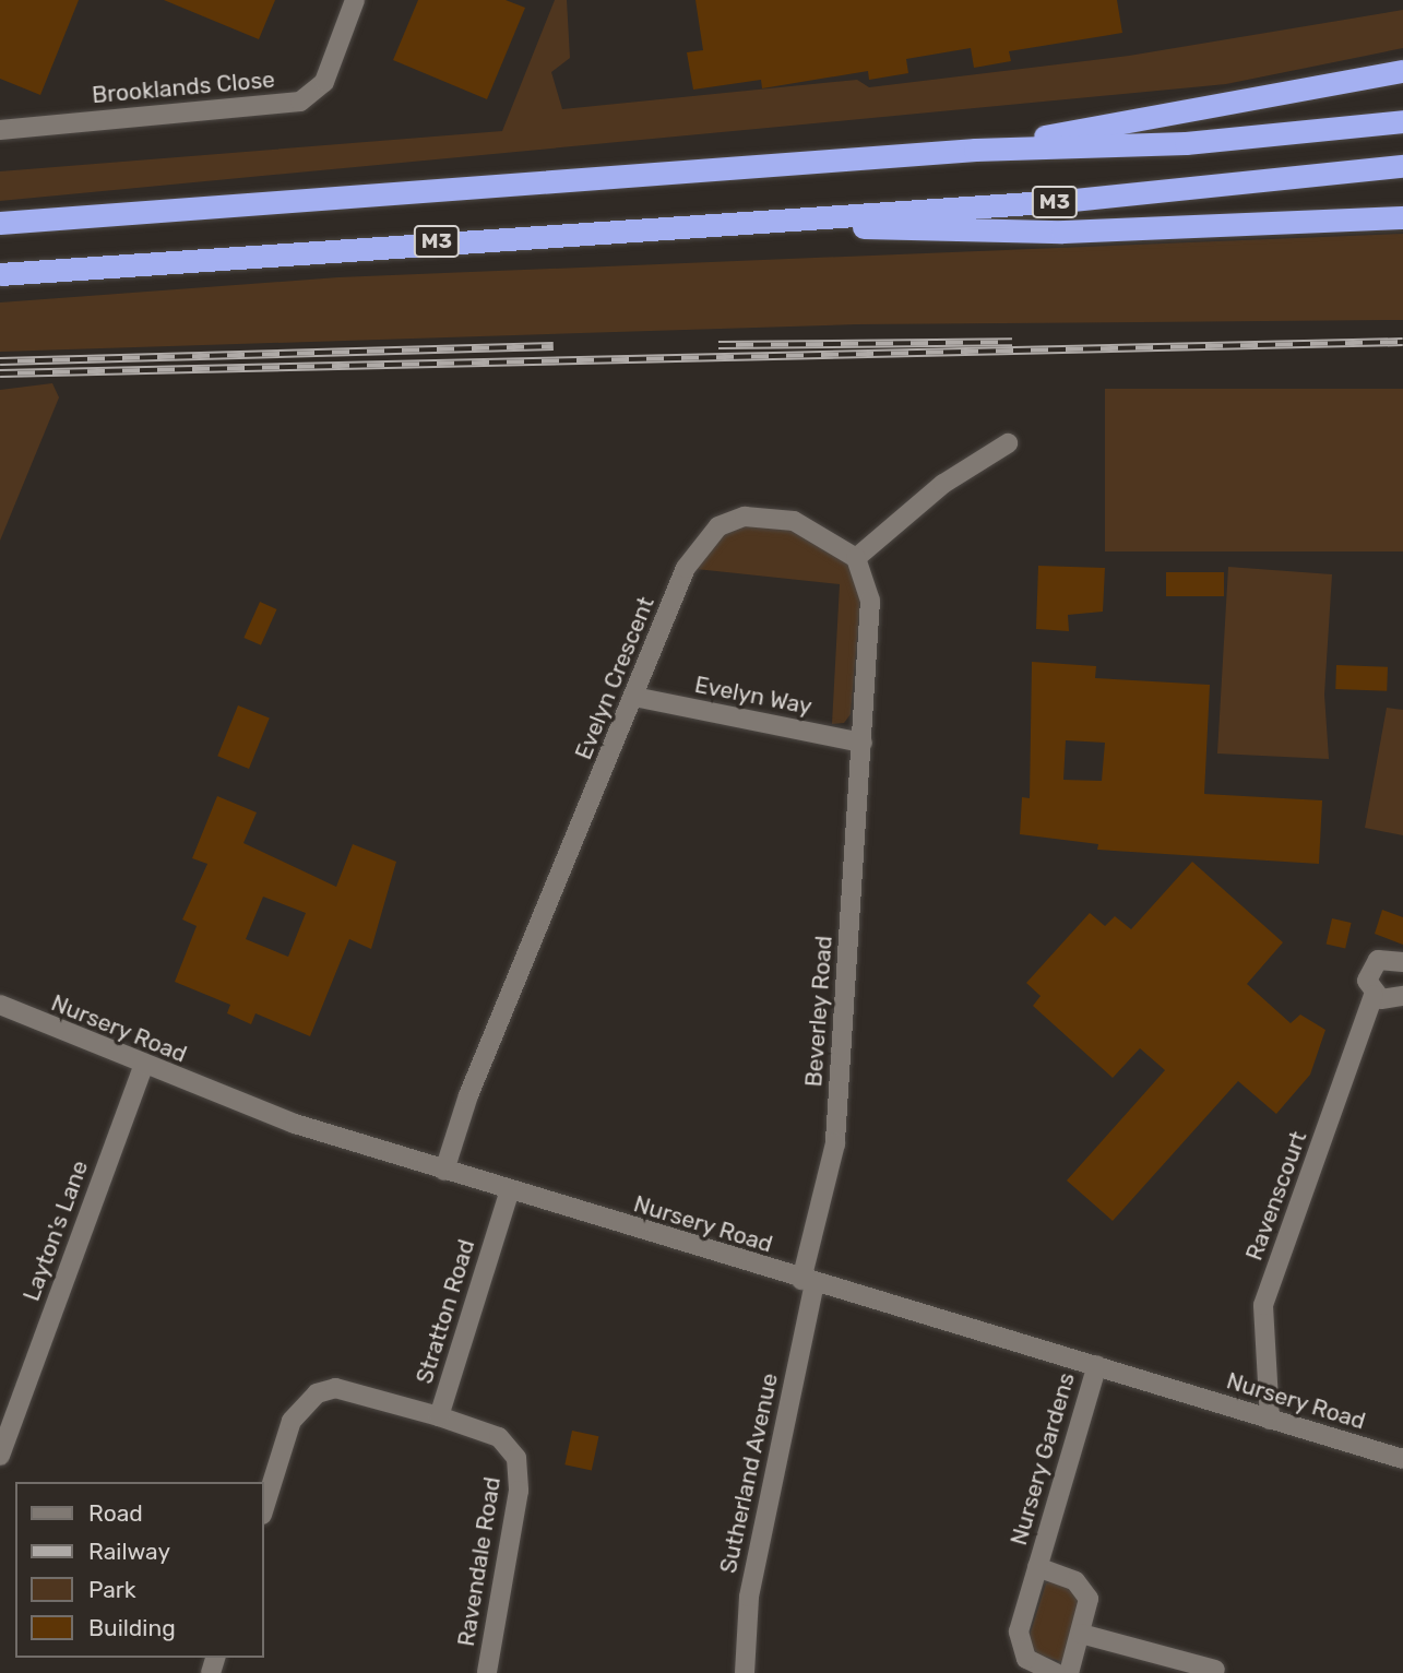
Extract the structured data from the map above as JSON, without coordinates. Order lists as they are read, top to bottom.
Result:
{
  "streets": {
    "highway": ["M3"],
    "street": [
      "Brooklands Close",
      "Evelyn Crescent",
      "Evelyn Way",
      "Beverley Road",
      "Nursery Road",
      "Ravenscourt",
      "Layton's Lane",
      "Stratton Road",
      "Nursery Gardens",
      "Sutherland Avenue",
      "Ravendale Road"
    ]
  },
  "crossings": [
    ["Evelyn Crescent", "Evelyn Way"],
    ["Evelyn Crescent", "Nursery Road"],
    ["Evelyn Way", "Beverley Road"],
    ["Beverley Road", "Nursery Road"],
    ["Beverley Road", "Sutherland Avenue"],
    ["Nursery Road", "Ravenscourt"],
    ["Nursery Road", "Layton's Lane"],
    ["Nursery Road", "Stratton Road"],
    ["Nursery Road", "Nursery Gardens"],
    ["Nursery Road", "Sutherland Avenue"],
    ["Stratton Road", "Ravendale Road"]
  ],
  "legend": [
    "Road",
    "Railway",
    "Park",
    "Building"
  ]
}
